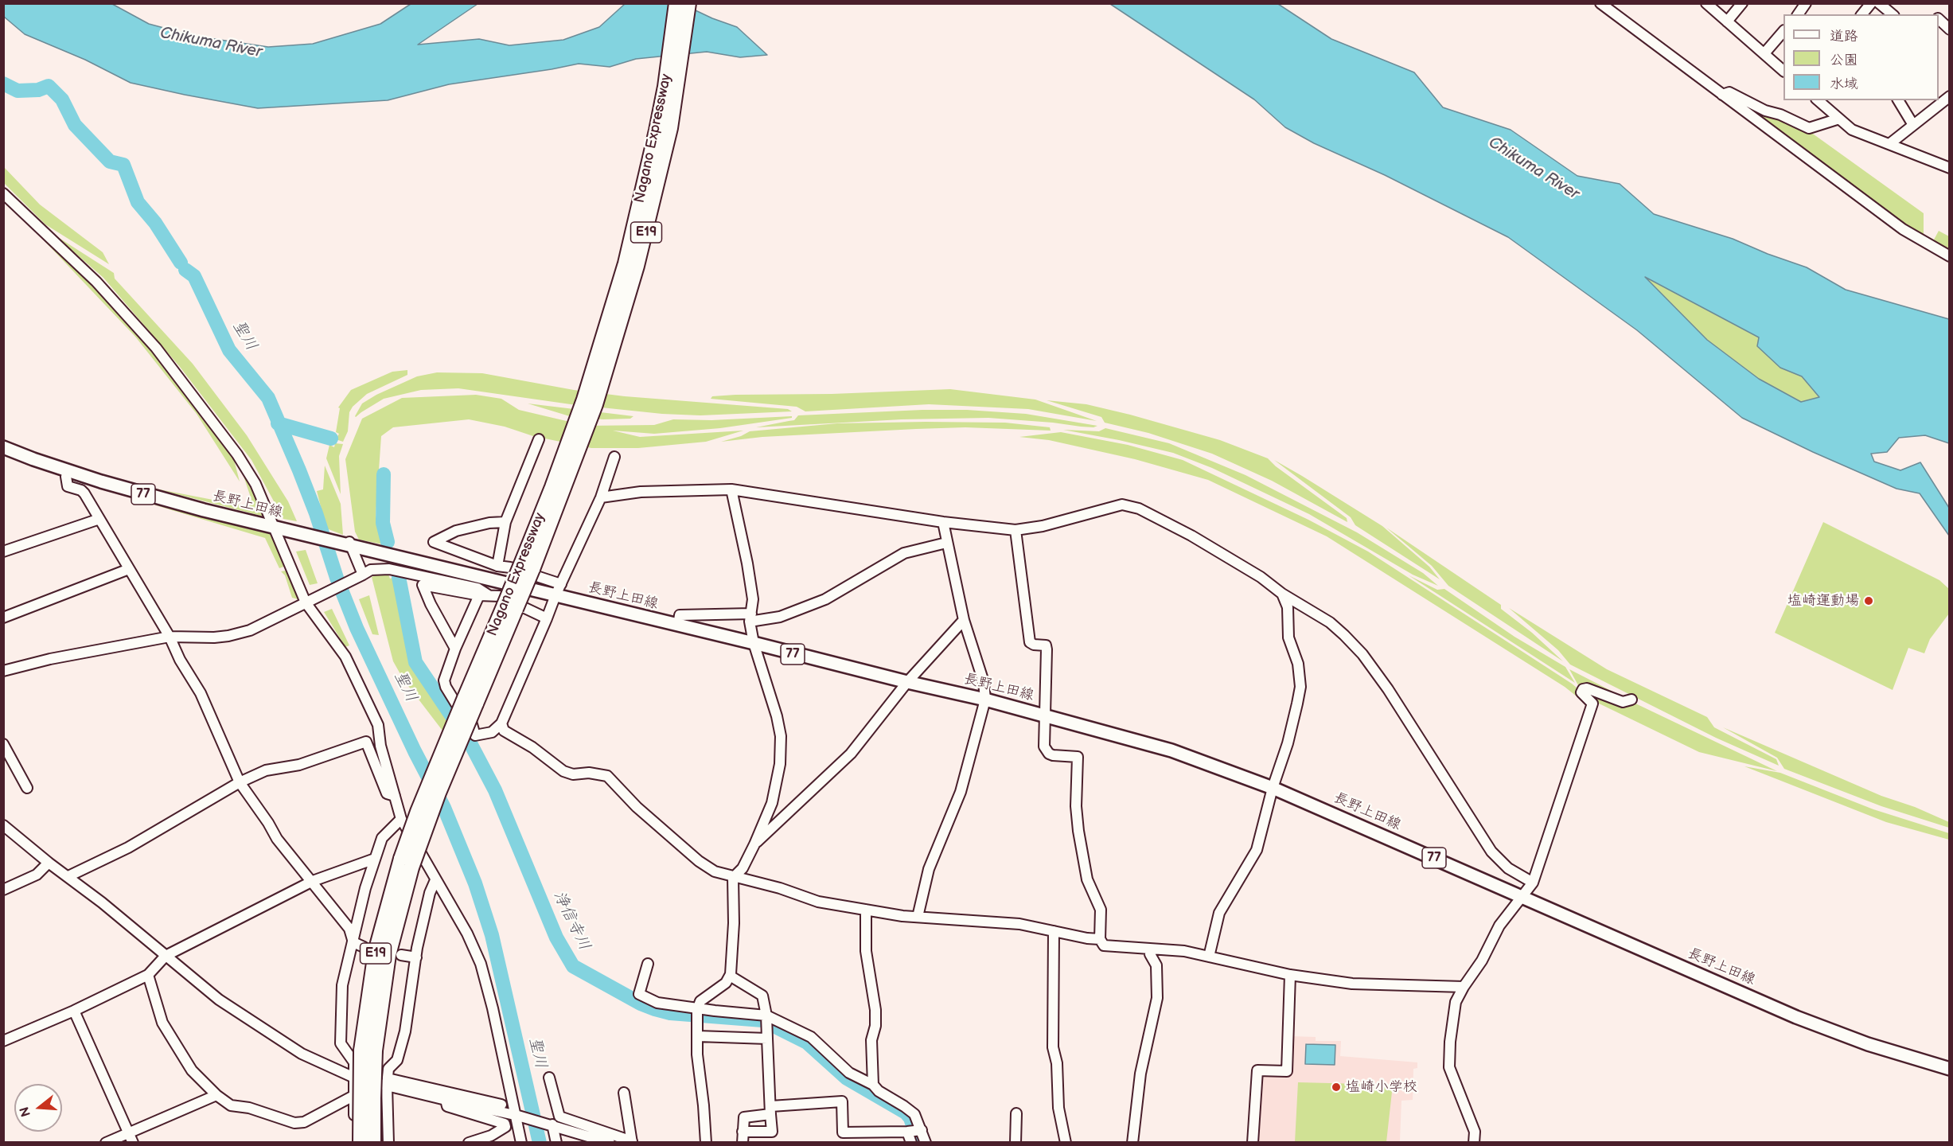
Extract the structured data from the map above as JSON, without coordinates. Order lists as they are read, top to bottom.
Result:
{
  "streets": {
    "highway": ["Nagano Expressway", "E19"],
    "main road": ["77", "長野上田線"]
  },
  "water": ["Chikuma River", "聖川", "浄信寺川"],
  "places": ["塩崎運動場", "塩崎小学校"],
  "legend": ["道路", "公園", "水域"],
  "north": "left"
}
